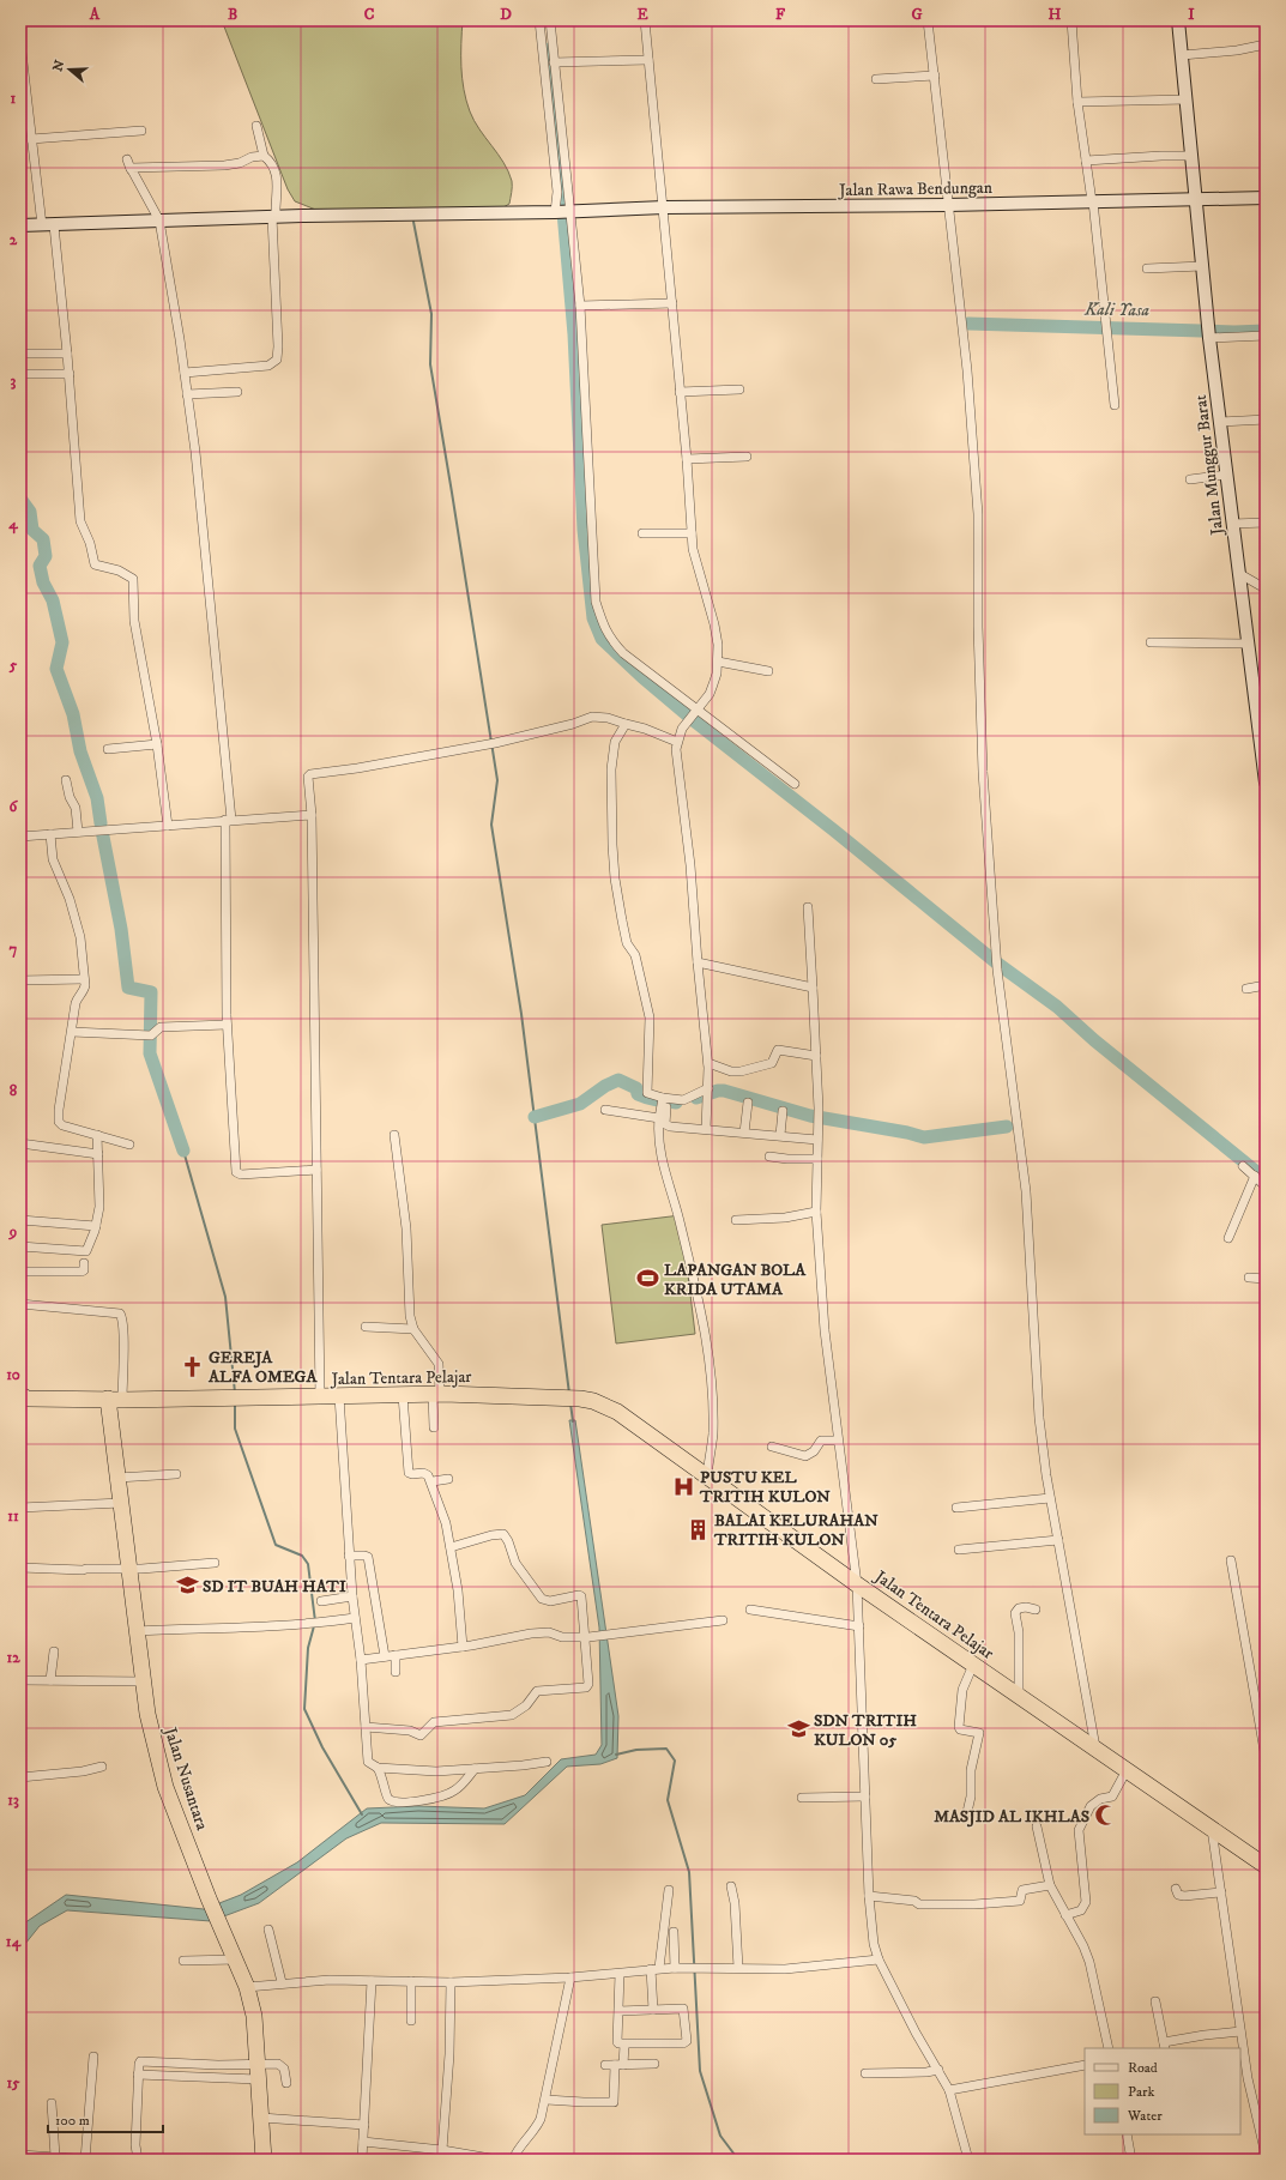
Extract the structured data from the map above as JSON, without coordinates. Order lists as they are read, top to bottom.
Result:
{
  "streets": {
    "highway": ["Jalan Tentara Pelajar", "Jalan Nusantara"],
    "street": ["Jalan Rawa Bendungan", "Jalan Munggur Barat"]
  },
  "crossings": [
    ["Jalan Rawa Bendungan", "Jalan Munggur Barat"],
    ["Jalan Tentara Pelajar", "Jalan Nusantara"]
  ],
  "water": ["Kali Yasa"],
  "places": {
    "sports": ["LAPANGAN BOLA KRIDA UTAMA"],
    "church": ["GEREJA ALFA OMEGA"],
    "hospital": ["PUSTU KEL TRITIH KULON"],
    "building": ["BALAI KELURAHAN TRITIH KULON"],
    "school or university": ["SD IT BUAH HATI", "SDN TRITIH KULON 05"],
    "mosque": ["MASJID AL IKHLAS"]
  },
  "legend": ["Road", "Park", "Water"],
  "scale_bar": "100 m",
  "north": "left",
  "grid": {
    "columns": [
      "A",
      "B",
      "C",
      "D",
      "E",
      "F",
      "G",
      "H",
      "I"
    ],
    "rows": [
      "1",
      "2",
      "3",
      "4",
      "5",
      "6",
      "7",
      "8",
      "9",
      "10",
      "11",
      "12",
      "13",
      "14",
      "15"
    ]
  }
}
